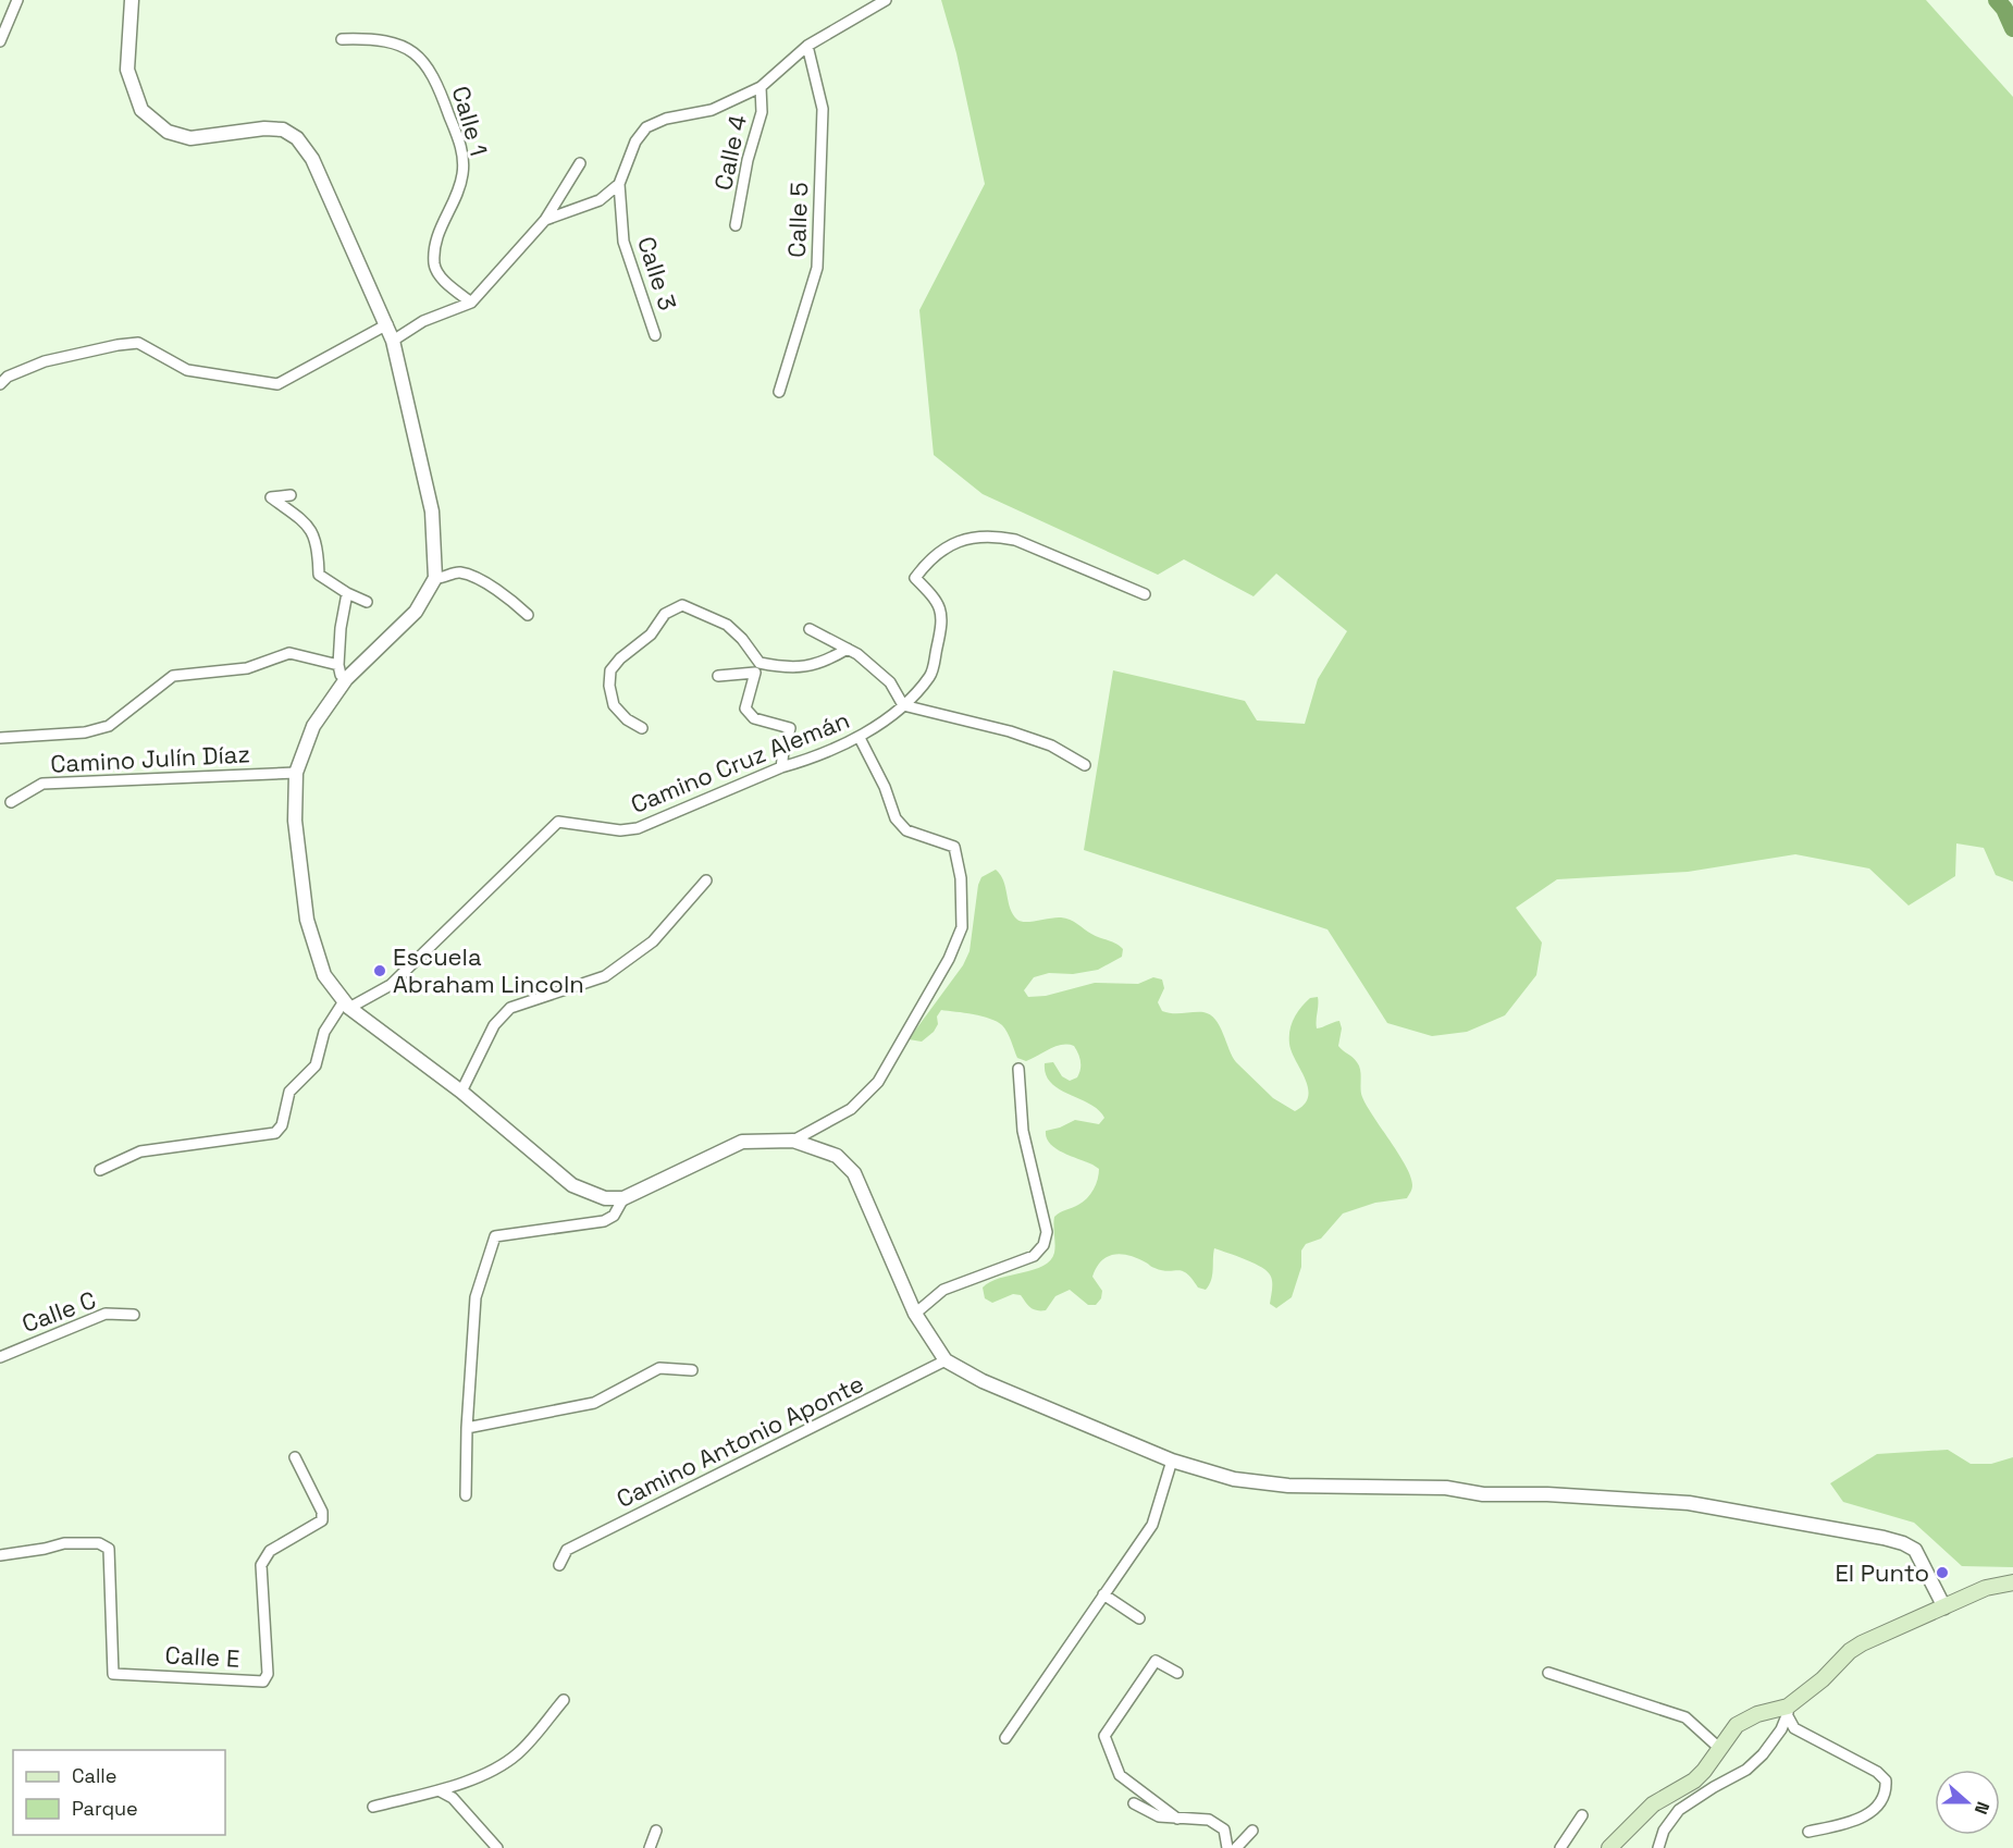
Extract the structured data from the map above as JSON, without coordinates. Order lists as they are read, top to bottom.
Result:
{
  "streets": {
    "street": [
      "Calle 1",
      "Calle 4",
      "Calle 5",
      "Calle 3",
      "Camino Julín Díaz",
      "Camino Cruz Alemán",
      "Calle C",
      "Camino Antonio Aponte",
      "Calle E"
    ]
  },
  "places": ["Escuela Abraham Lincoln", "El Punto"],
  "legend": ["Calle", "Parque"],
  "north": "right"
}
